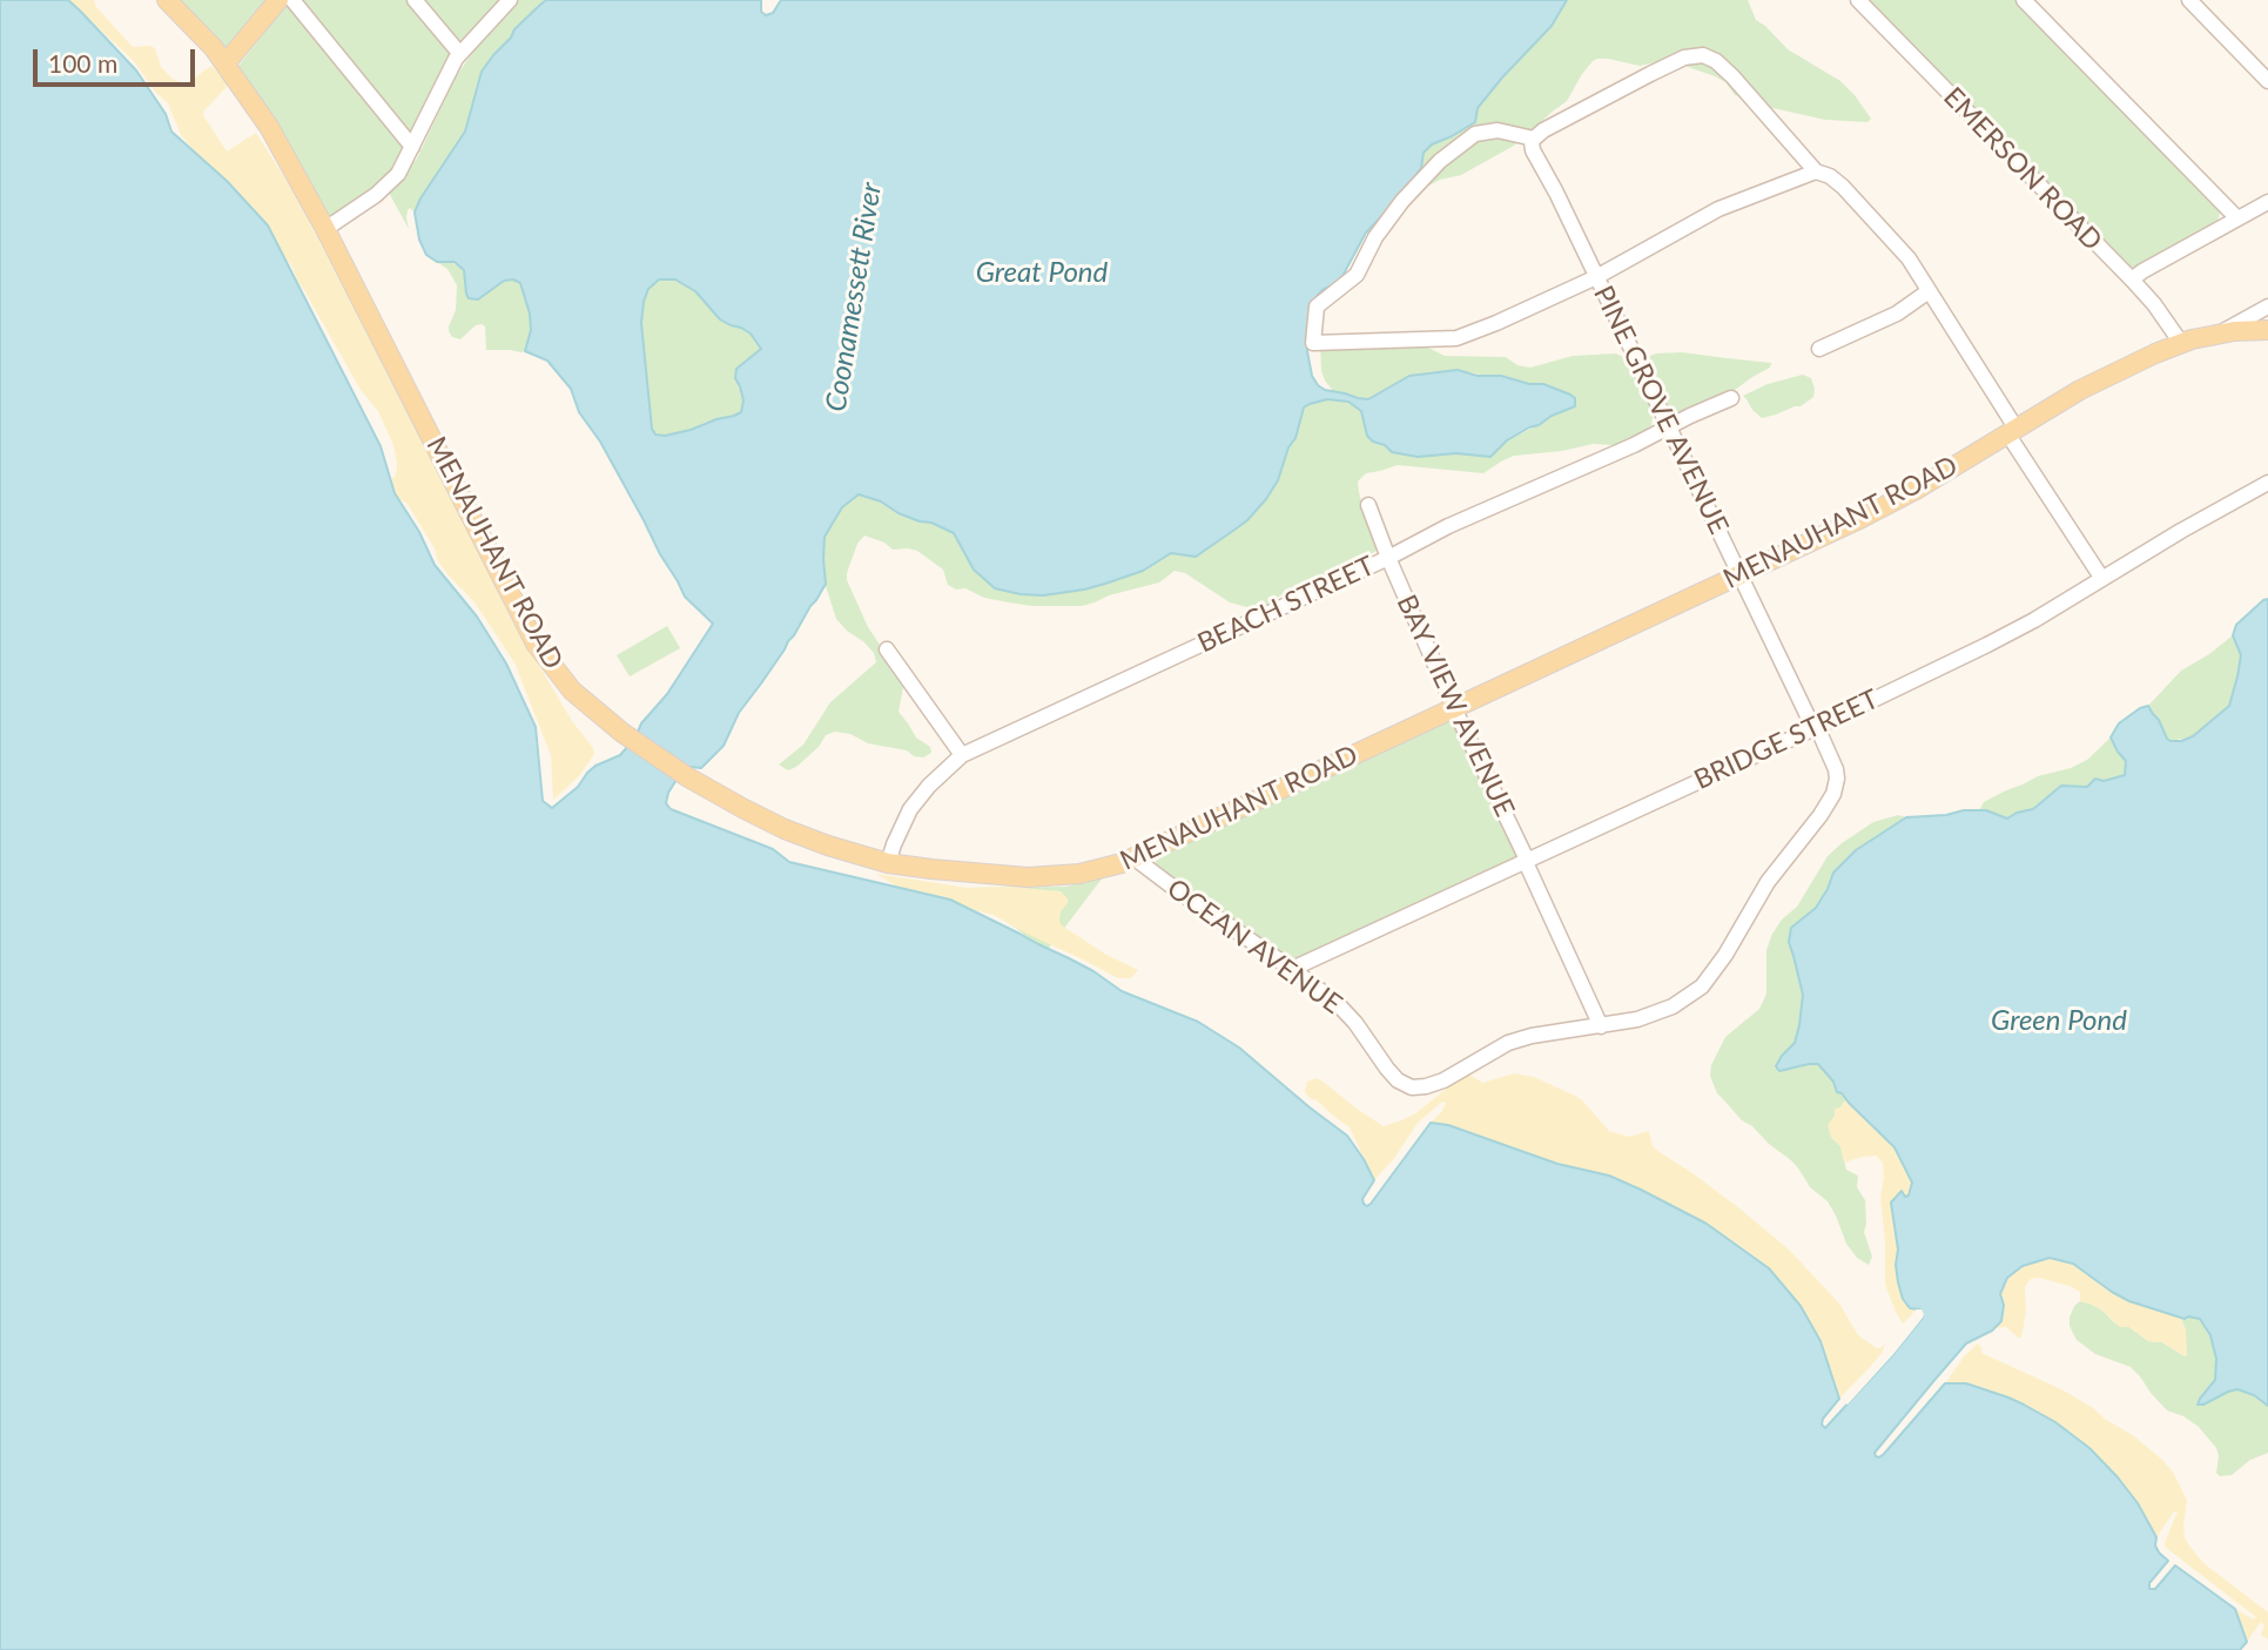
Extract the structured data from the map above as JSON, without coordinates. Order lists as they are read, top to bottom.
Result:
{
  "streets": {
    "main road": ["MENAUHANT ROAD"],
    "street": [
      "EMERSON ROAD",
      "PINE GROVE AVENUE",
      "BEACH STREET",
      "BAY VIEW AVENUE",
      "BRIDGE STREET",
      "OCEAN AVENUE"
    ]
  },
  "crossings": [
    ["EMERSON ROAD", "MENAUHANT ROAD"],
    ["PINE GROVE AVENUE", "MENAUHANT ROAD"],
    ["PINE GROVE AVENUE", "BEACH STREET"],
    ["PINE GROVE AVENUE", "BAY VIEW AVENUE"],
    ["PINE GROVE AVENUE", "BRIDGE STREET"],
    ["PINE GROVE AVENUE", "OCEAN AVENUE"],
    ["MENAUHANT ROAD", "BEACH STREET"],
    ["MENAUHANT ROAD", "BAY VIEW AVENUE"],
    ["MENAUHANT ROAD", "OCEAN AVENUE"],
    ["BEACH STREET", "BAY VIEW AVENUE"],
    ["BAY VIEW AVENUE", "BRIDGE STREET"],
    ["BAY VIEW AVENUE", "OCEAN AVENUE"],
    ["BRIDGE STREET", "OCEAN AVENUE"]
  ],
  "water": ["Great Pond", "Coonamessett River", "Green Pond"],
  "scale_bar": "100 m"
}
